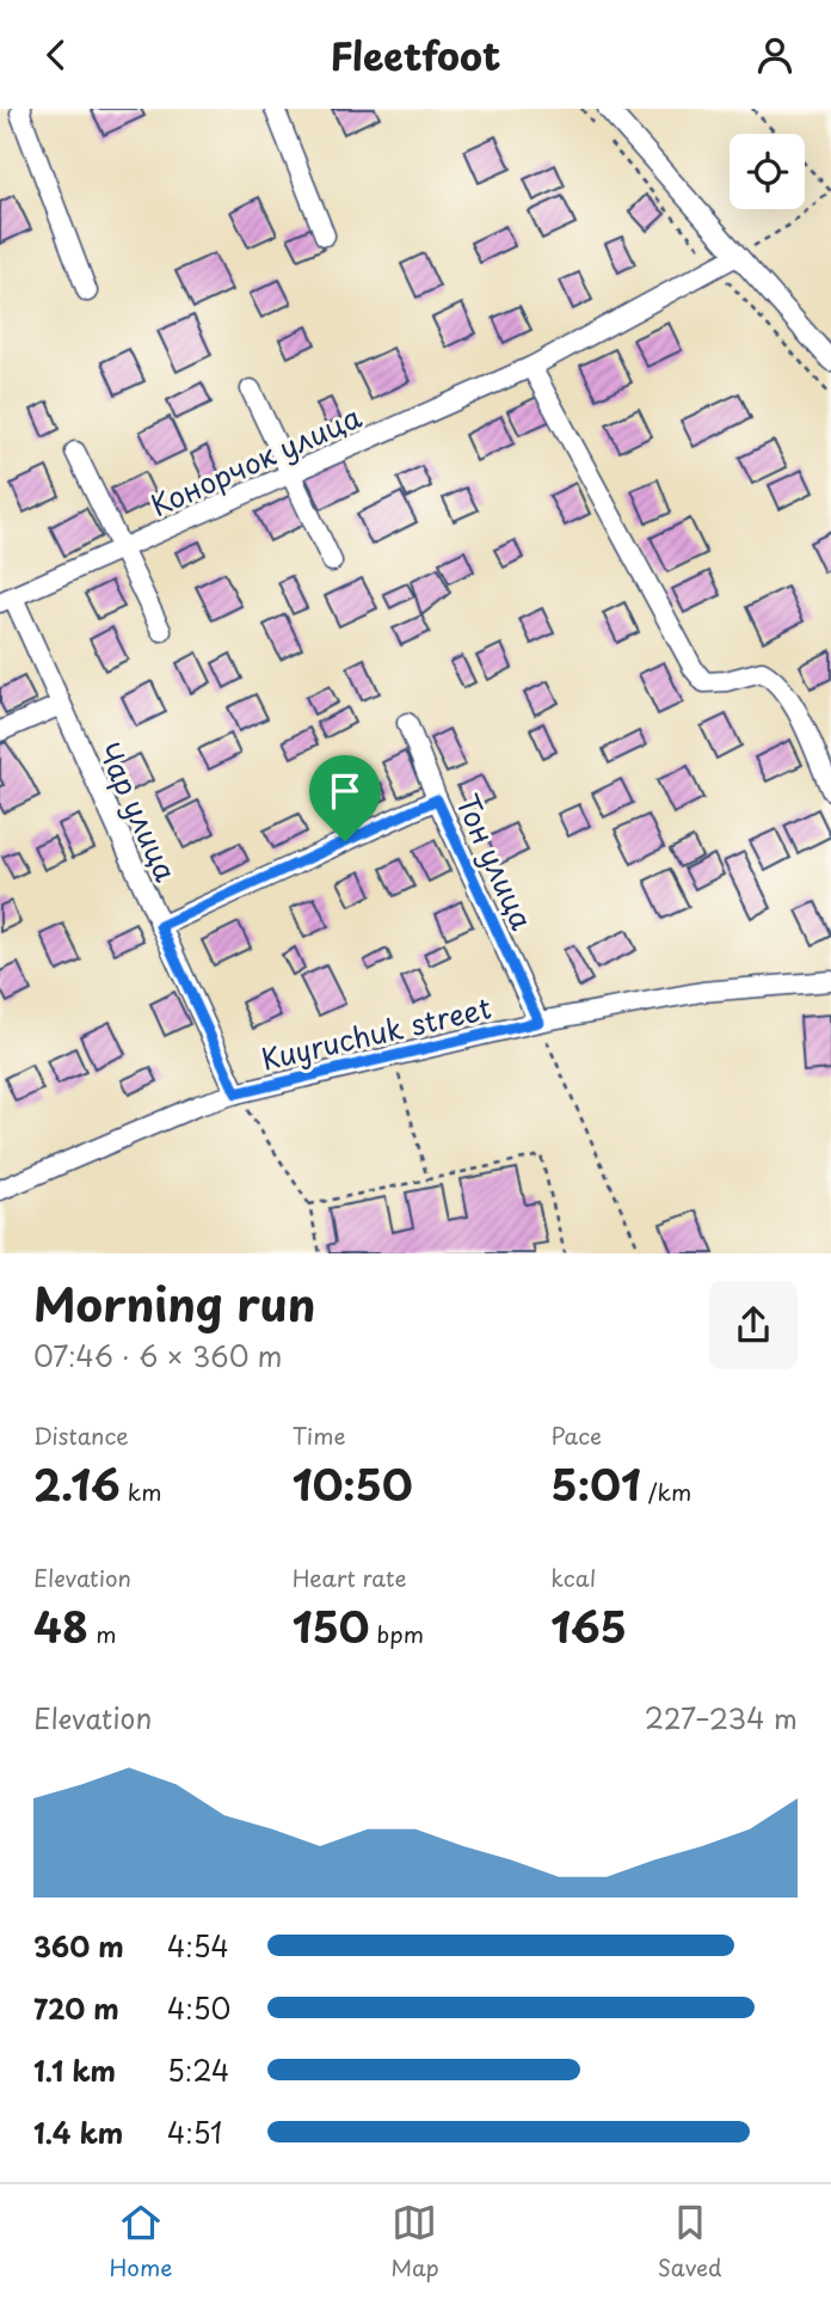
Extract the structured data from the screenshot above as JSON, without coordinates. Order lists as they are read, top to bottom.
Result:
{
  "streets": {
    "street": [
      "Конорчок улица",
      "Чар улица",
      "Тон улица",
      "Kuyruchuk street"
    ]
  },
  "crossings": [
    ["Конорчок улица", "Чар улица"],
    ["Чар улица", "Kuyruchuk street"],
    ["Тон улица", "Kuyruchuk street"]
  ],
  "page": {
    "header": "Fleetfoot",
    "heading": ["Morning run", "07:46 · 6 × 360 m"],
    "stats": [
      ["Distance", "2.16 km"],
      ["Time", "10:50"],
      ["Pace", "5:01 /km"],
      ["Elevation", "48 m"],
      ["Heart rate", "150 bpm"],
      ["kcal", "165"]
    ],
    "chart": ["Elevation", "227–234 m"],
    "list": [
      {
        "name": "360 m",
        "note": "4:54"
      },
      {
        "name": "720 m",
        "note": "4:50"
      },
      {
        "name": "1.1 km",
        "note": "5:24"
      },
      {
        "name": "1.4 km",
        "note": "4:51"
      }
    ],
    "tabs": ["Home", "Map", "Saved"]
  }
}
